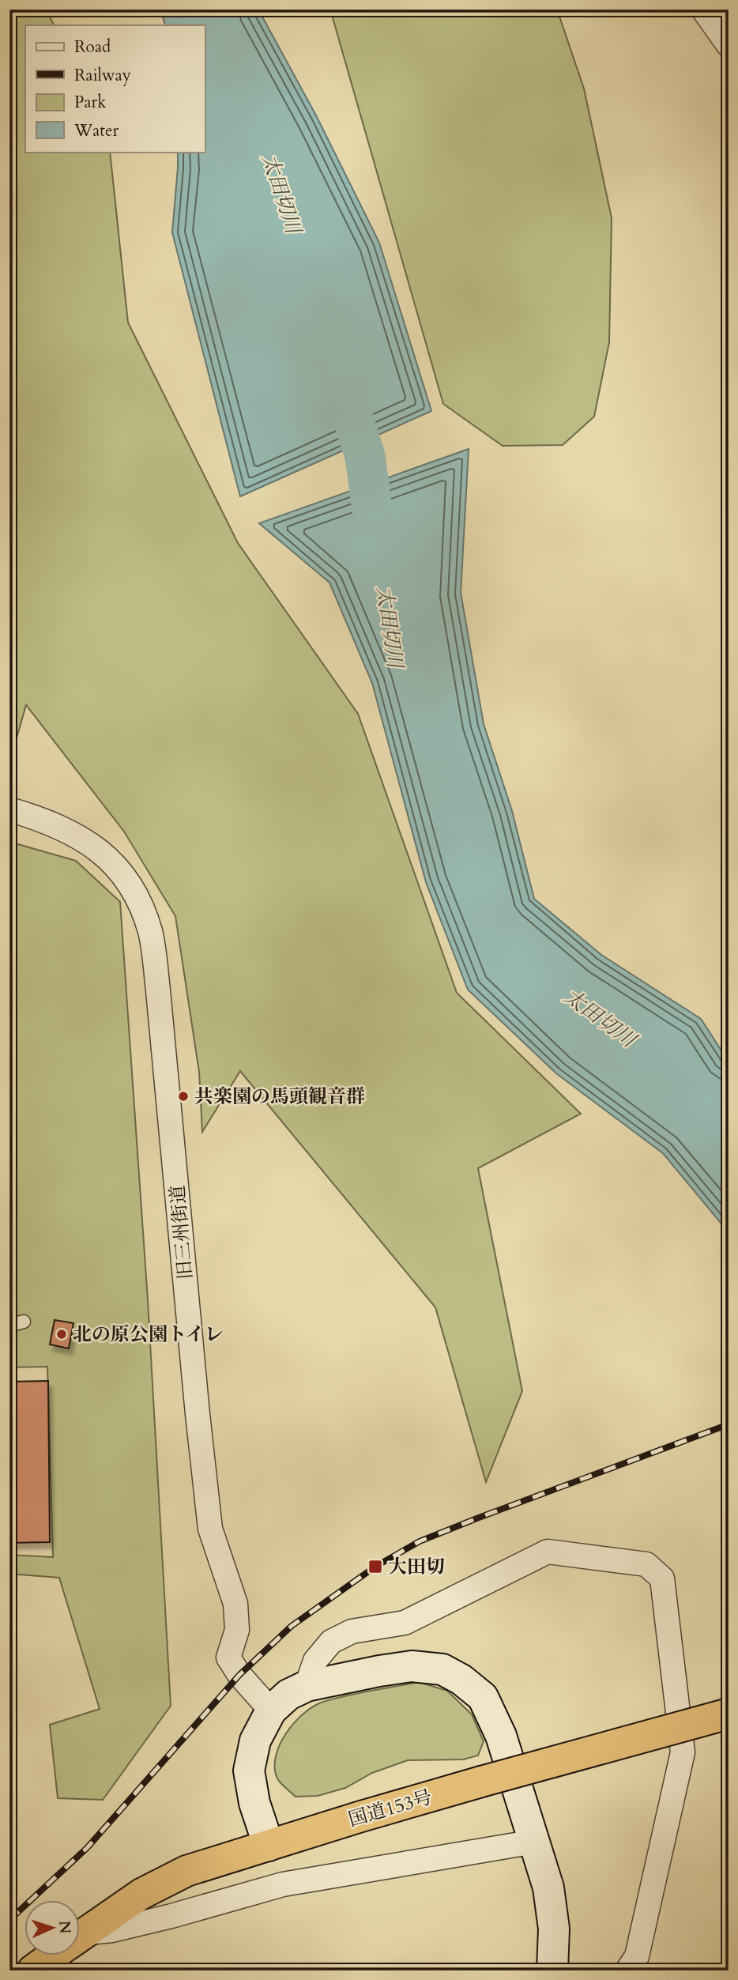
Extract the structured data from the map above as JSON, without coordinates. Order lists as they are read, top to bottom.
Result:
{
  "streets": {
    "highway": ["国道153号"],
    "street": ["旧三州街道"]
  },
  "water": ["太田切川"],
  "places": {
    "other": ["共楽園の馬頭観音群", "北の原公園トイレ"],
    "transit": ["大田切"]
  },
  "legend": [
    "Road",
    "Railway",
    "Park",
    "Water"
  ],
  "north": "right"
}
